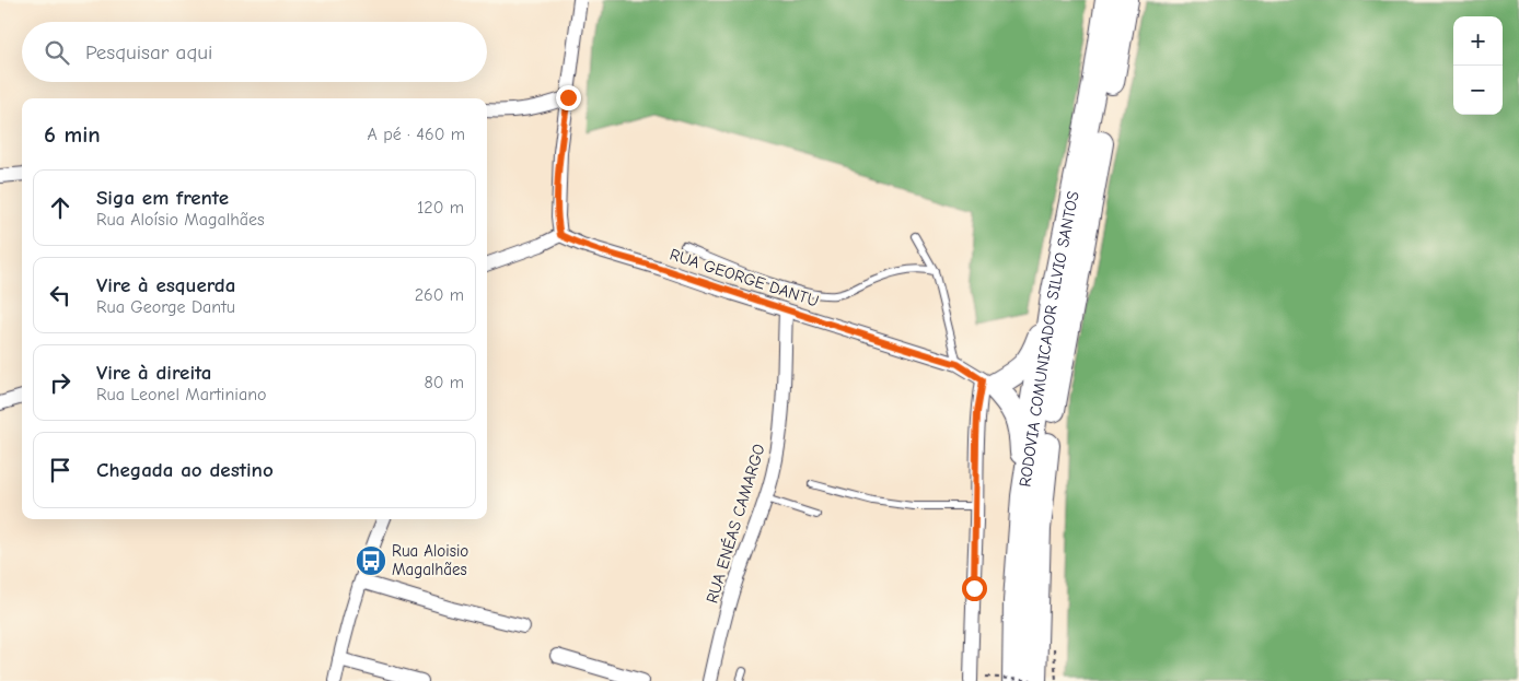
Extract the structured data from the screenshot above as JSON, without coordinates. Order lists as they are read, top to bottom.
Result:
{
  "streets": {
    "highway": ["RODOVIA COMUNICADOR SILVIO SANTOS"],
    "street": ["RUA GEORGE DANTU", "RUA ENÉAS CAMARGO"]
  },
  "crossings": [
    ["RUA GEORGE DANTU", "RUA ENÉAS CAMARGO"]
  ],
  "places": {
    "bus stop": ["Rua Aloisio Magalhães"]
  },
  "page": {
    "map_buttons": ["+", "−"],
    "search": "Pesquisar aqui",
    "heading": ["6 min", "A pé · 460 m"],
    "list": [
      ["Siga em frente", "Rua Aloísio Magalhães", "120 m"],
      ["Vire à esquerda", "Rua George Dantu", "260 m"],
      ["Vire à direita", "Rua Leonel Martiniano", "80 m"],
      "Chegada ao destino"
    ]
  }
}
